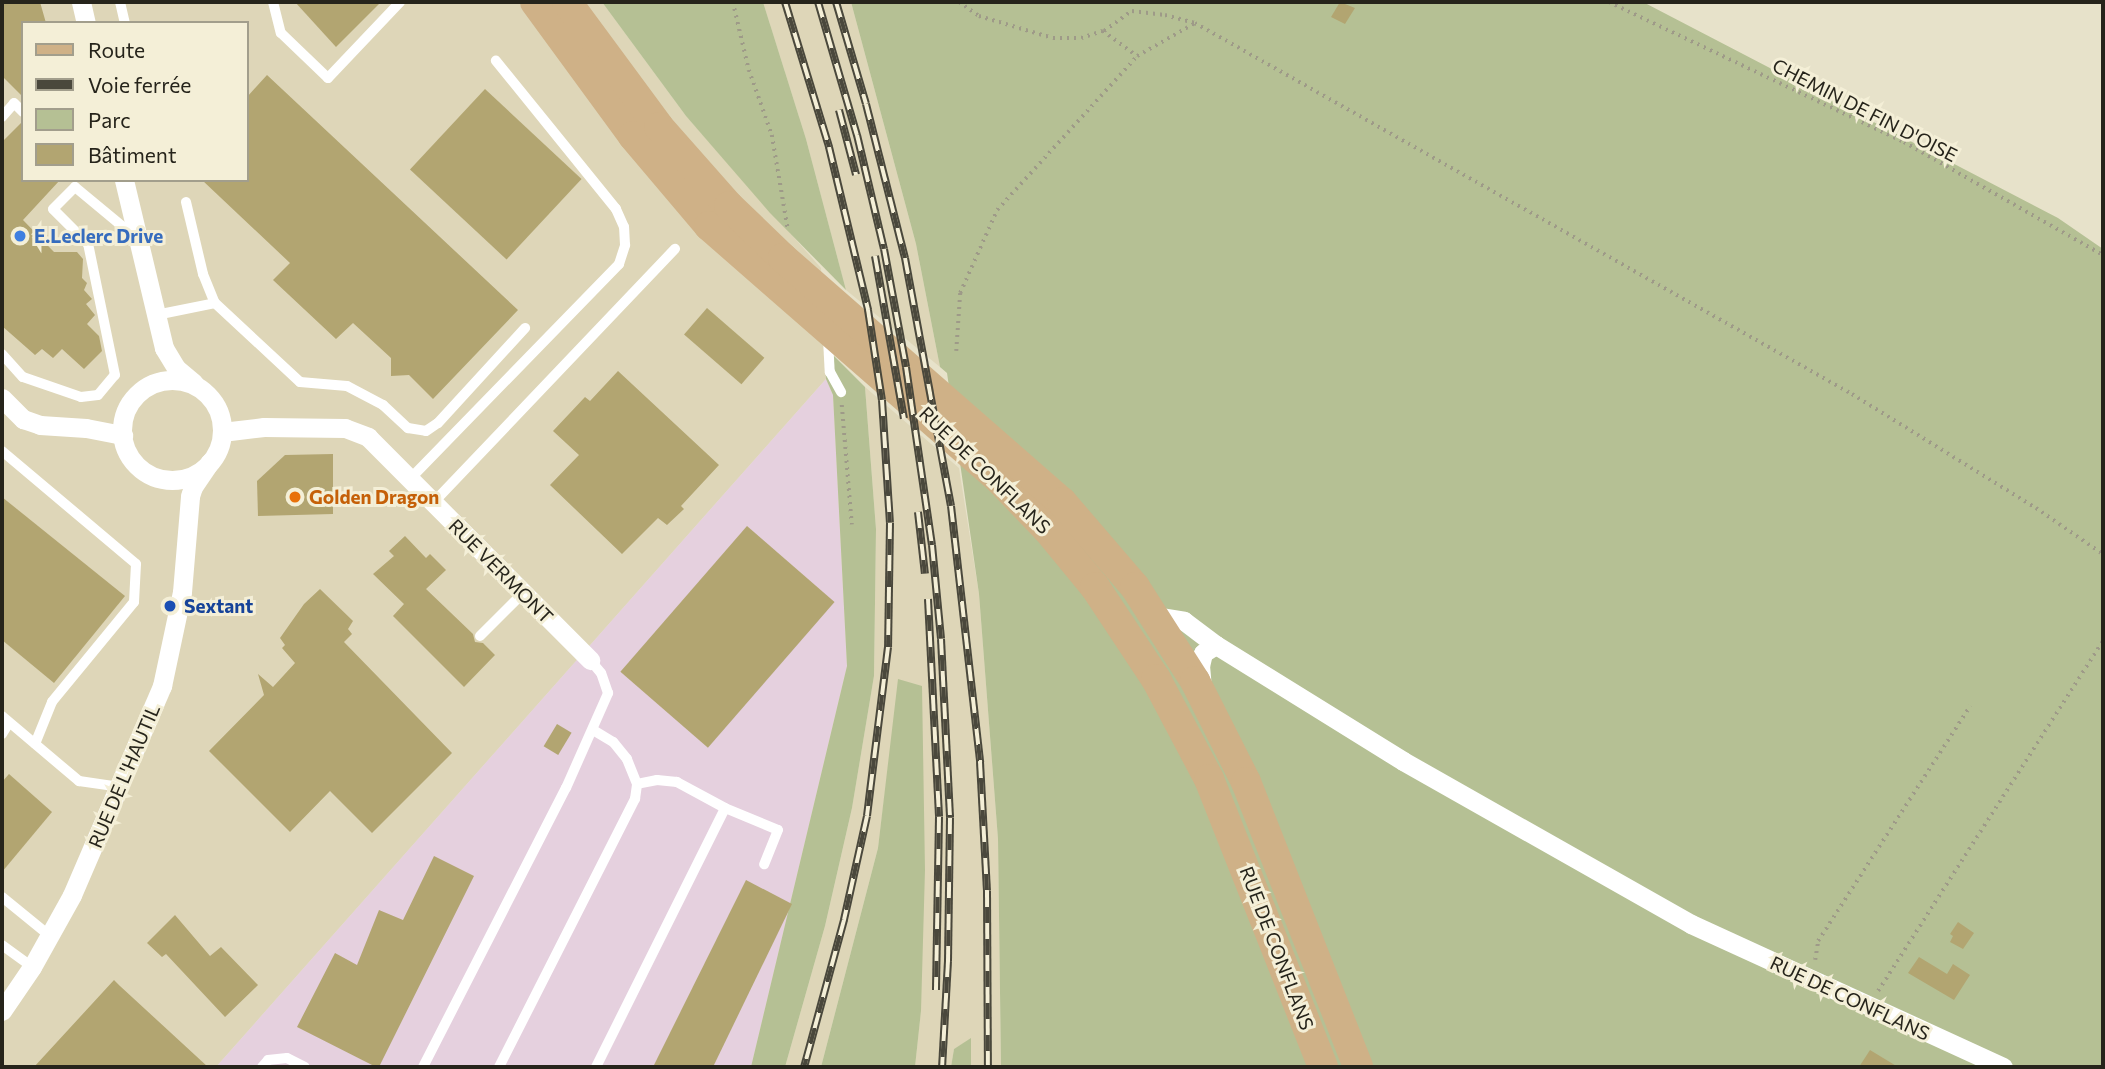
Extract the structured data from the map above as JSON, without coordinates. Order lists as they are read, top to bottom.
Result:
{
  "streets": {
    "main road": ["RUE DE CONFLANS"],
    "street": ["RUE VERMONT", "RUE DE L'HAUTIL"],
    "path": ["CHEMIN DE FIN D'OISE"]
  },
  "crossings": [
    ["RUE VERMONT", "RUE DE L'HAUTIL"]
  ],
  "places": ["E.Leclerc Drive", "Golden Dragon", "Sextant"],
  "legend": [
    "Route",
    "Voie ferrée",
    "Parc",
    "Bâtiment"
  ]
}
